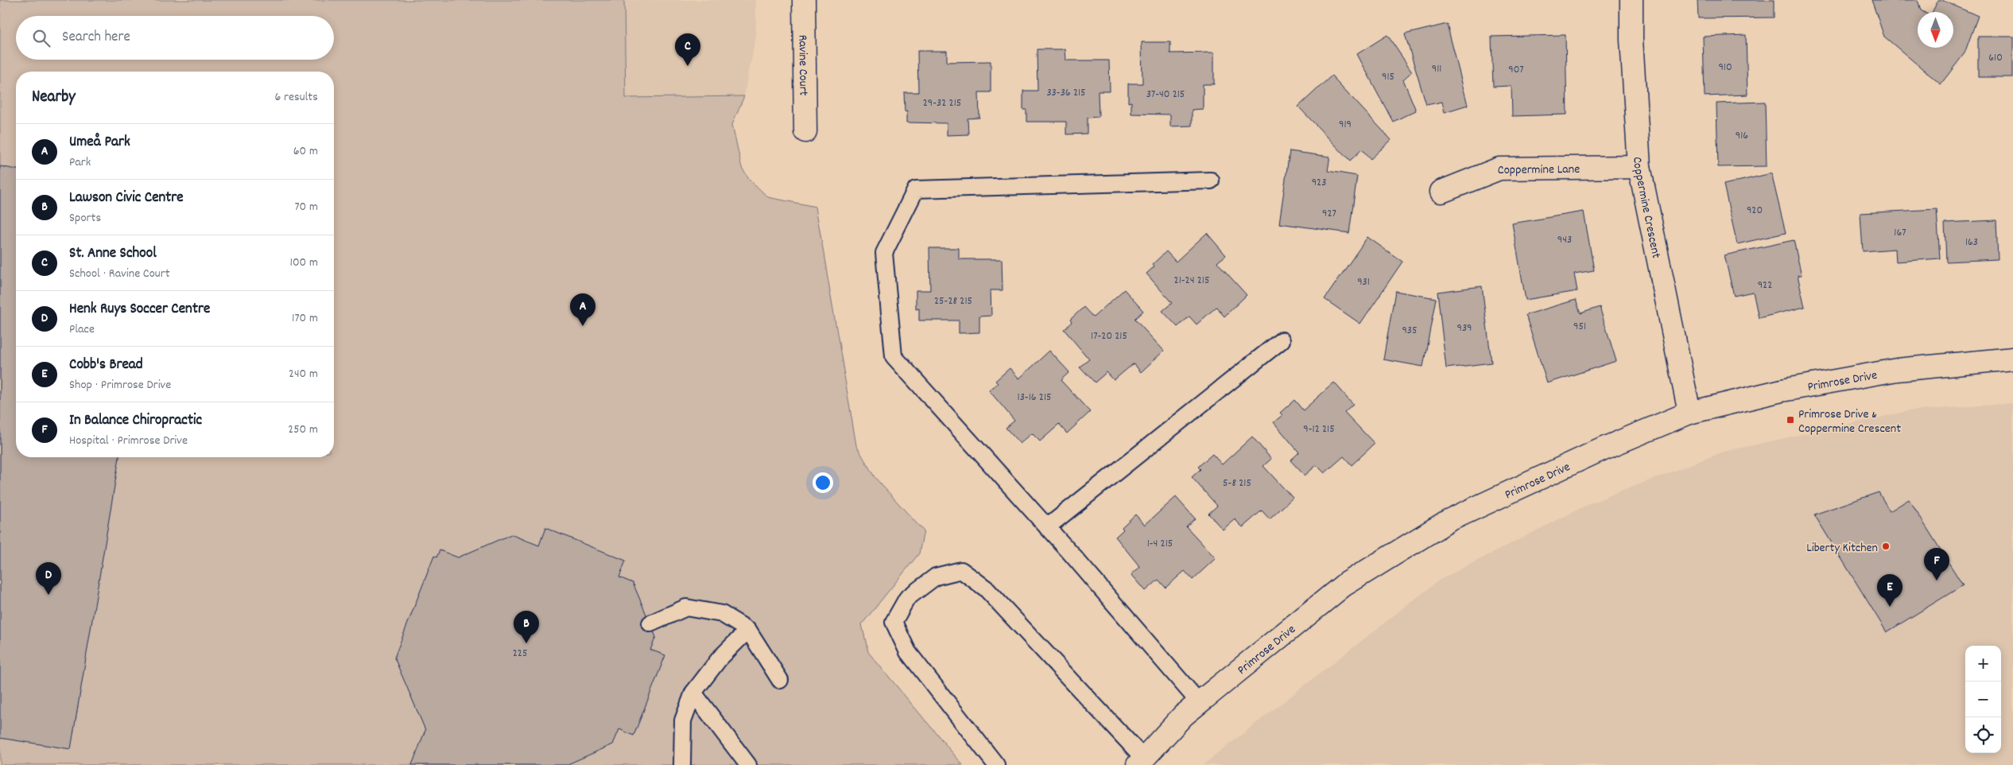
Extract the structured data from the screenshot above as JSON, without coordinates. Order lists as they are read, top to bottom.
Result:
{
  "streets": {
    "street": [
      "Ravine Court",
      "Coppermine Lane",
      "Coppermine Crescent",
      "Primrose Drive"
    ]
  },
  "crossings": [
    ["Coppermine Lane", "Coppermine Crescent"],
    ["Coppermine Crescent", "Primrose Drive"]
  ],
  "places": {
    "transit": ["Primrose Drive & Coppermine Crescent"],
    "other": ["Liberty Kitchen"]
  },
  "house_numbers": [
    "610",
    "910",
    "911",
    "907",
    "915",
    "33-36 215",
    "37-40 215",
    "29-32 215",
    "919",
    "916",
    "923",
    "920",
    "927",
    "167",
    "943",
    "163",
    "21-24 215",
    "931",
    "922",
    "25-28 215",
    "951",
    "939",
    "935",
    "17-20 215",
    "13-16 215",
    "9-12 215",
    "5-8 215",
    "1-4 215",
    "225"
  ],
  "north": "bottom",
  "page": {
    "search": "Search here",
    "pins": [
      "C",
      "A",
      "F",
      "D",
      "E",
      "B"
    ],
    "heading": ["Nearby", "6 results"],
    "list": [
      {
        "mark": "A",
        "name": "Umeå Park",
        "note": "Park",
        "value": "60 m"
      },
      {
        "mark": "B",
        "name": "Lawson Civic Centre",
        "note": "Sports",
        "value": "70 m"
      },
      {
        "mark": "C",
        "name": "St. Anne School",
        "note": "School · Ravine Court",
        "value": "100 m"
      },
      {
        "mark": "D",
        "name": "Henk Ruys Soccer Centre",
        "note": "Place",
        "value": "170 m"
      },
      {
        "mark": "E",
        "name": "Cobb's Bread",
        "note": "Shop · Primrose Drive",
        "value": "240 m"
      },
      {
        "mark": "F",
        "name": "In Balance Chiropractic",
        "note": "Hospital · Primrose Drive",
        "value": "250 m"
      }
    ],
    "map_buttons": ["+", "−"]
  }
}
